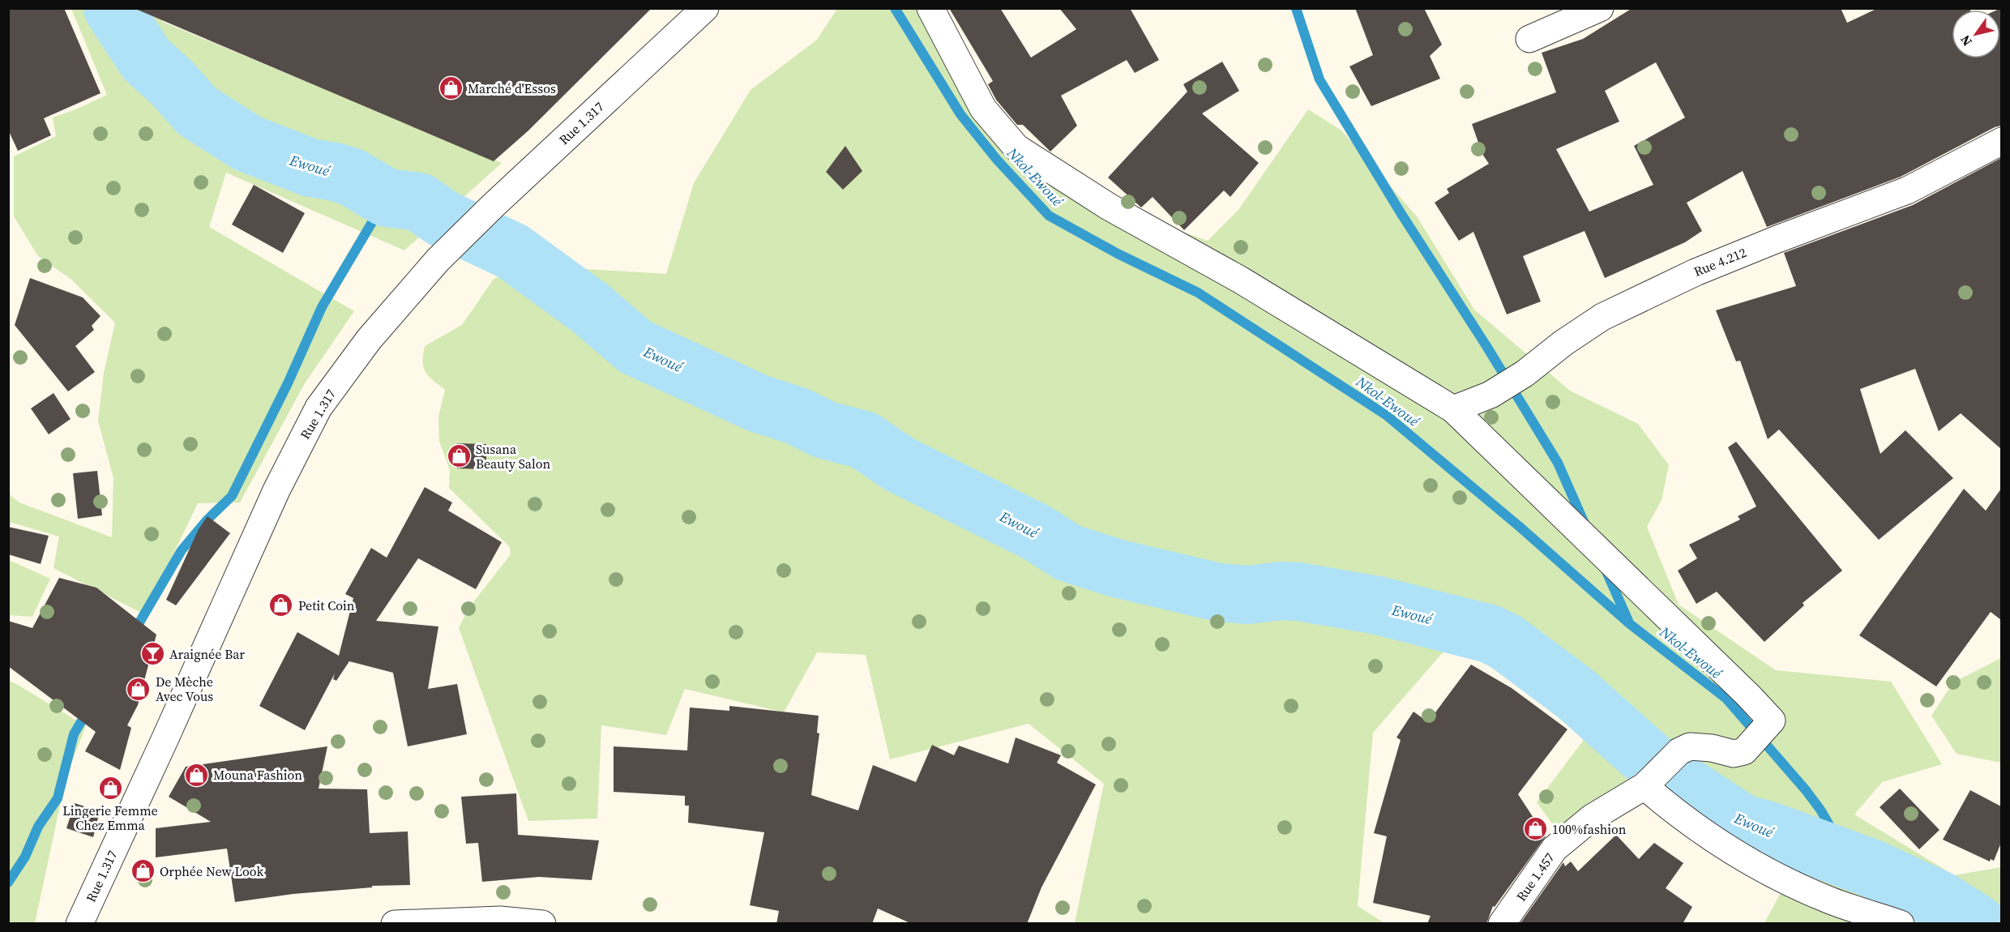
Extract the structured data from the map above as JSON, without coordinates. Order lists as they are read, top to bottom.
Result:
{
  "streets": {
    "street": ["Rue 1.317", "Rue 4.212", "Rue 1.457"]
  },
  "crossings": [
    ["Rue 4.212", "Rue 1.457"]
  ],
  "water": ["Ewoué", "Nkol-Ewoué"],
  "places": {
    "shop": [
      "Marché d'Essos",
      "Susana Beauty Salon",
      "Petit Coin",
      "De Mèche Avec Vous",
      "Mouna Fashion",
      "Lingerie Femme Chez Emma",
      "100%fashion",
      "Orphée New Look"
    ],
    "bar": ["Araignée Bar"]
  },
  "north": "bottom left"
}
